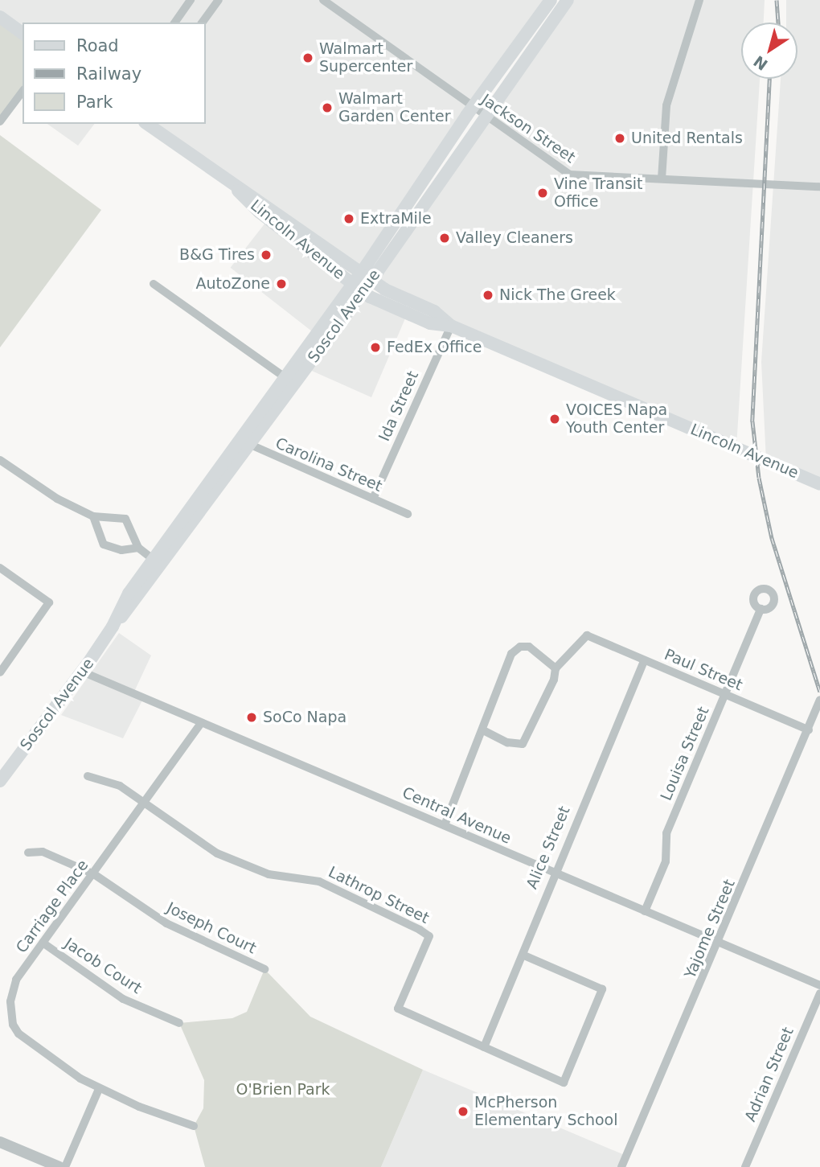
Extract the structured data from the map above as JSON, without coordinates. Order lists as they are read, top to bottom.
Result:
{
  "streets": {
    "main road": ["Lincoln Avenue", "Soscol Avenue"],
    "street": [
      "Jackson Street",
      "Ida Street",
      "Carolina Street",
      "Paul Street",
      "Louisa Street",
      "Central Avenue",
      "Alice Street",
      "Lathrop Street",
      "Carriage Place",
      "Joseph Court",
      "Yajome Street",
      "Jacob Court",
      "Adrian Street"
    ]
  },
  "crossings": [
    ["Jackson Street", "Soscol Avenue"],
    ["Lincoln Avenue", "Soscol Avenue"],
    ["Lincoln Avenue", "Ida Street"],
    ["Soscol Avenue", "Carolina Street"],
    ["Soscol Avenue", "Central Avenue"],
    ["Ida Street", "Carolina Street"],
    ["Paul Street", "Louisa Street"],
    ["Paul Street", "Alice Street"],
    ["Paul Street", "Yajome Street"],
    ["Louisa Street", "Central Avenue"],
    ["Central Avenue", "Alice Street"],
    ["Central Avenue", "Carriage Place"],
    ["Central Avenue", "Yajome Street"],
    ["Alice Street", "Lathrop Street"],
    ["Lathrop Street", "Carriage Place"],
    ["Carriage Place", "Joseph Court"],
    ["Carriage Place", "Jacob Court"]
  ],
  "parks": ["O'Brien Park"],
  "places": [
    "Walmart Supercenter",
    "Walmart Garden Center",
    "United Rentals",
    "Vine Transit Office",
    "ExtraMile",
    "Valley Cleaners",
    "B&G Tires",
    "AutoZone",
    "Nick The Greek",
    "FedEx Office",
    "VOICES Napa Youth Center",
    "SoCo Napa",
    "McPherson Elementary School"
  ],
  "legend": ["Road", "Railway", "Park"],
  "north": "bottom left"
}
